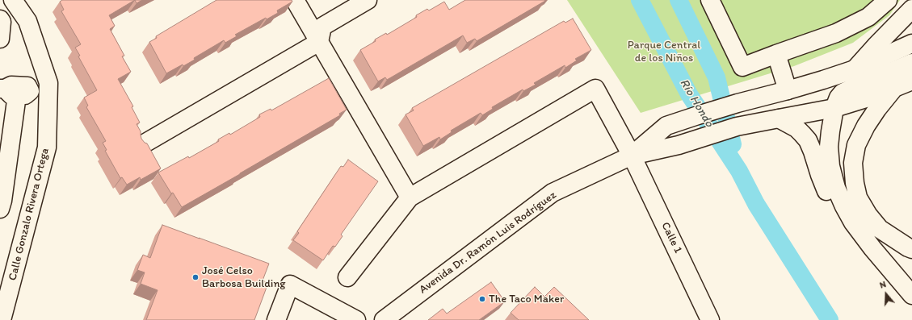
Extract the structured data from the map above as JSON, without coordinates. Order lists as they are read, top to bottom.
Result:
{
  "streets": {
    "main road": ["Calle Gonzalo Rivera Ortega", "Calle 1", "Avenida Dr. Ramón Luis Rodríguez"]
  },
  "crossings": [
    ["Calle 1", "Avenida Dr. Ramón Luis Rodríguez"]
  ],
  "water": ["Río Hondo"],
  "parks": ["Parque Central de los Niños"],
  "places": ["José Celso Barbosa Building", "The Taco Maker"],
  "north": "top"
}
